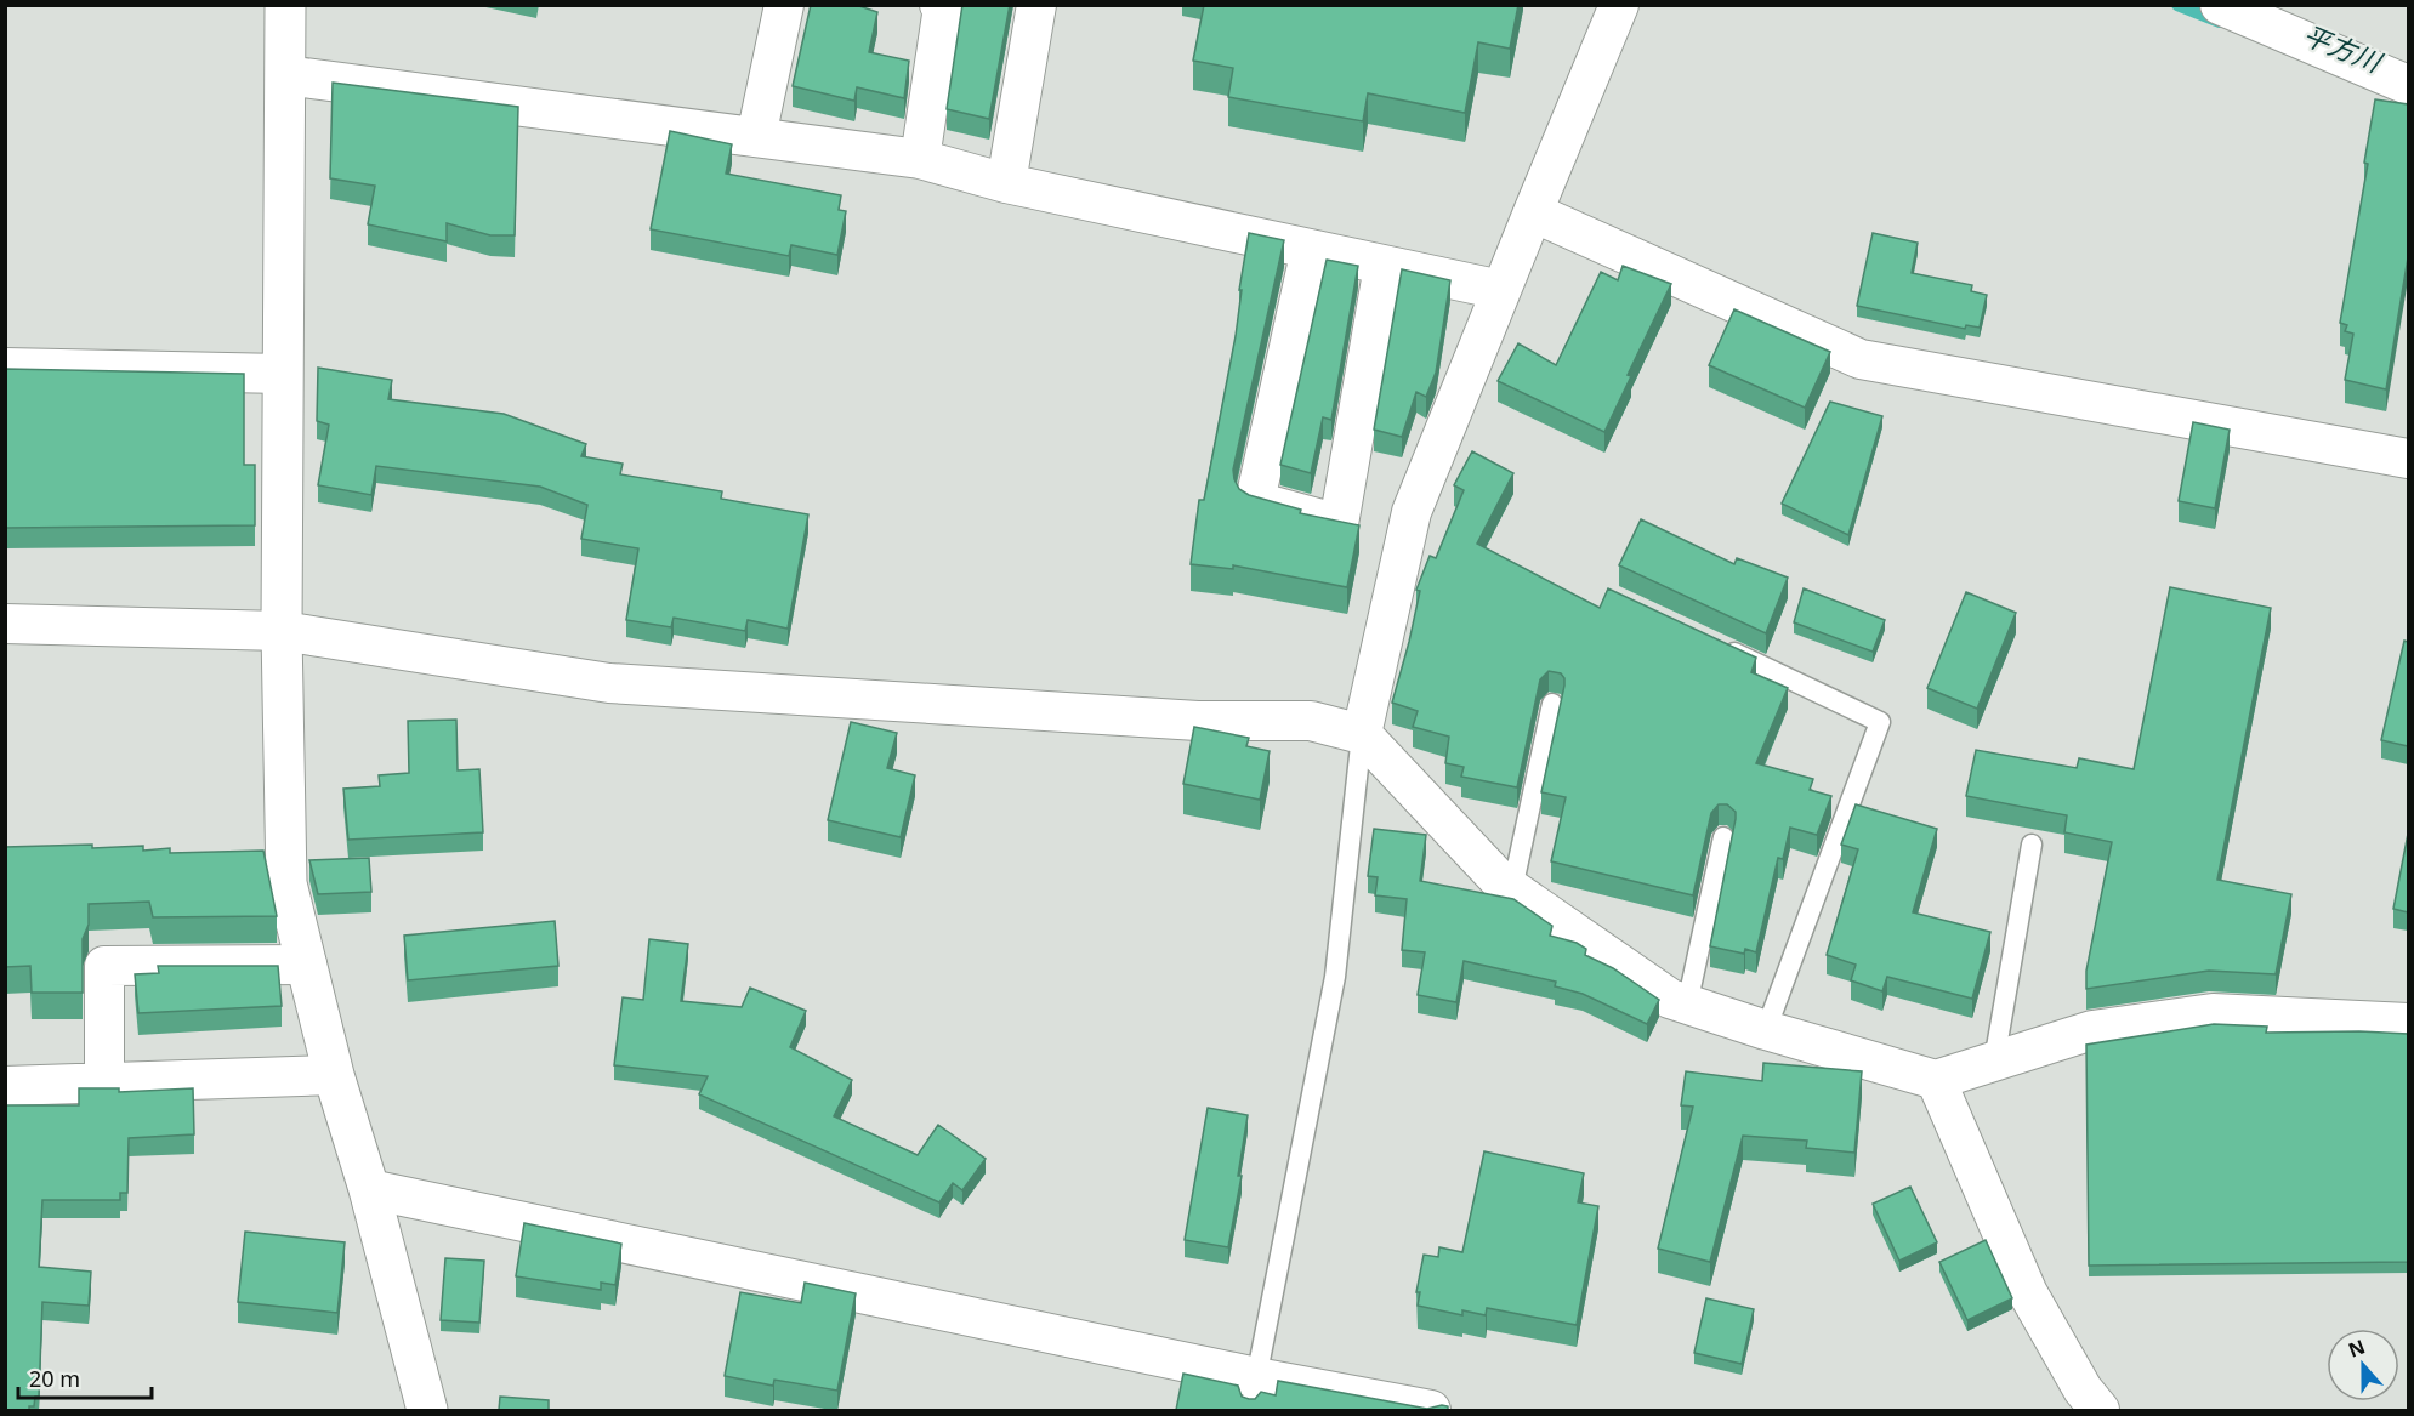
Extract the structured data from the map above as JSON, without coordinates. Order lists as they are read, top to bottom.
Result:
{
  "water": ["平方川"],
  "scale_bar": "20 m",
  "north": "top"
}
